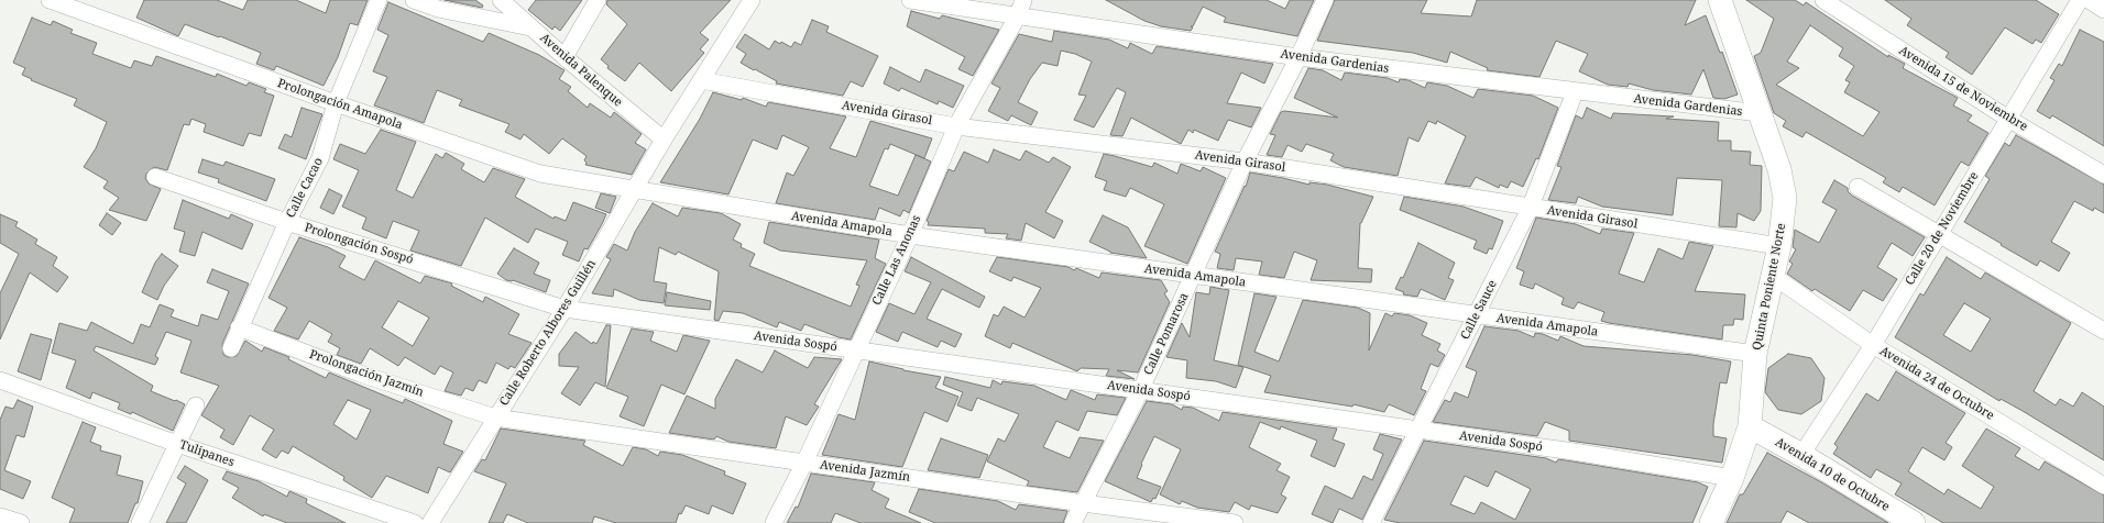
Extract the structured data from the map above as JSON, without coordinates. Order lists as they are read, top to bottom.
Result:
{
  "streets": {
    "street": [
      "Avenida Gardenias",
      "Avenida Palenque",
      "Avenida 15 de Noviembre",
      "Prolongación Amapola",
      "Avenida Girasol",
      "Calle Cacao",
      "Avenida Amapola",
      "Calle 20 de Noviembre",
      "Prolongación Sospó",
      "Calle Las Anonas",
      "Quinta Poniente Norte",
      "Calle Sauce",
      "Calle Roberto Albores Guillén",
      "Calle Pomarosa",
      "Avenida Sospó",
      "Prolongación Jazmín",
      "Avenida 24 de Octubre",
      "Tulipanes",
      "Avenida Jazmín",
      "Avenida 10 de Octubre"
    ]
  },
  "crossings": [
    ["Avenida Gardenias", "Calle Las Anonas"],
    ["Avenida Gardenias", "Quinta Poniente Norte"],
    ["Avenida Gardenias", "Calle Sauce"],
    ["Avenida Gardenias", "Calle Pomarosa"],
    ["Avenida Palenque", "Calle Roberto Albores Guillén"],
    ["Avenida 15 de Noviembre", "Calle 20 de Noviembre"],
    ["Prolongación Amapola", "Calle Cacao"],
    ["Prolongación Amapola", "Avenida Amapola"],
    ["Prolongación Amapola", "Calle Roberto Albores Guillén"],
    ["Avenida Girasol", "Calle Las Anonas"],
    ["Avenida Girasol", "Quinta Poniente Norte"],
    ["Avenida Girasol", "Calle Sauce"],
    ["Avenida Girasol", "Calle Roberto Albores Guillén"],
    ["Avenida Girasol", "Calle Pomarosa"],
    ["Calle Cacao", "Prolongación Sospó"],
    ["Calle Cacao", "Prolongación Jazmín"],
    ["Avenida Amapola", "Calle Las Anonas"],
    ["Avenida Amapola", "Quinta Poniente Norte"],
    ["Avenida Amapola", "Calle Sauce"],
    ["Avenida Amapola", "Calle Roberto Albores Guillén"],
    ["Avenida Amapola", "Calle Pomarosa"],
    ["Calle 20 de Noviembre", "Avenida 24 de Octubre"],
    ["Calle 20 de Noviembre", "Avenida 10 de Octubre"],
    ["Prolongación Sospó", "Calle Roberto Albores Guillén"],
    ["Prolongación Sospó", "Avenida Sospó"],
    ["Calle Las Anonas", "Avenida Sospó"],
    ["Calle Las Anonas", "Avenida Jazmín"],
    ["Quinta Poniente Norte", "Avenida Sospó"],
    ["Quinta Poniente Norte", "Avenida 24 de Octubre"],
    ["Quinta Poniente Norte", "Avenida 10 de Octubre"],
    ["Calle Sauce", "Avenida Sospó"],
    ["Calle Roberto Albores Guillén", "Avenida Sospó"],
    ["Calle Roberto Albores Guillén", "Prolongación Jazmín"],
    ["Calle Roberto Albores Guillén", "Avenida Jazmín"],
    ["Calle Pomarosa", "Avenida Sospó"],
    ["Calle Pomarosa", "Avenida Jazmín"],
    ["Prolongación Jazmín", "Avenida Jazmín"]
  ]
}
